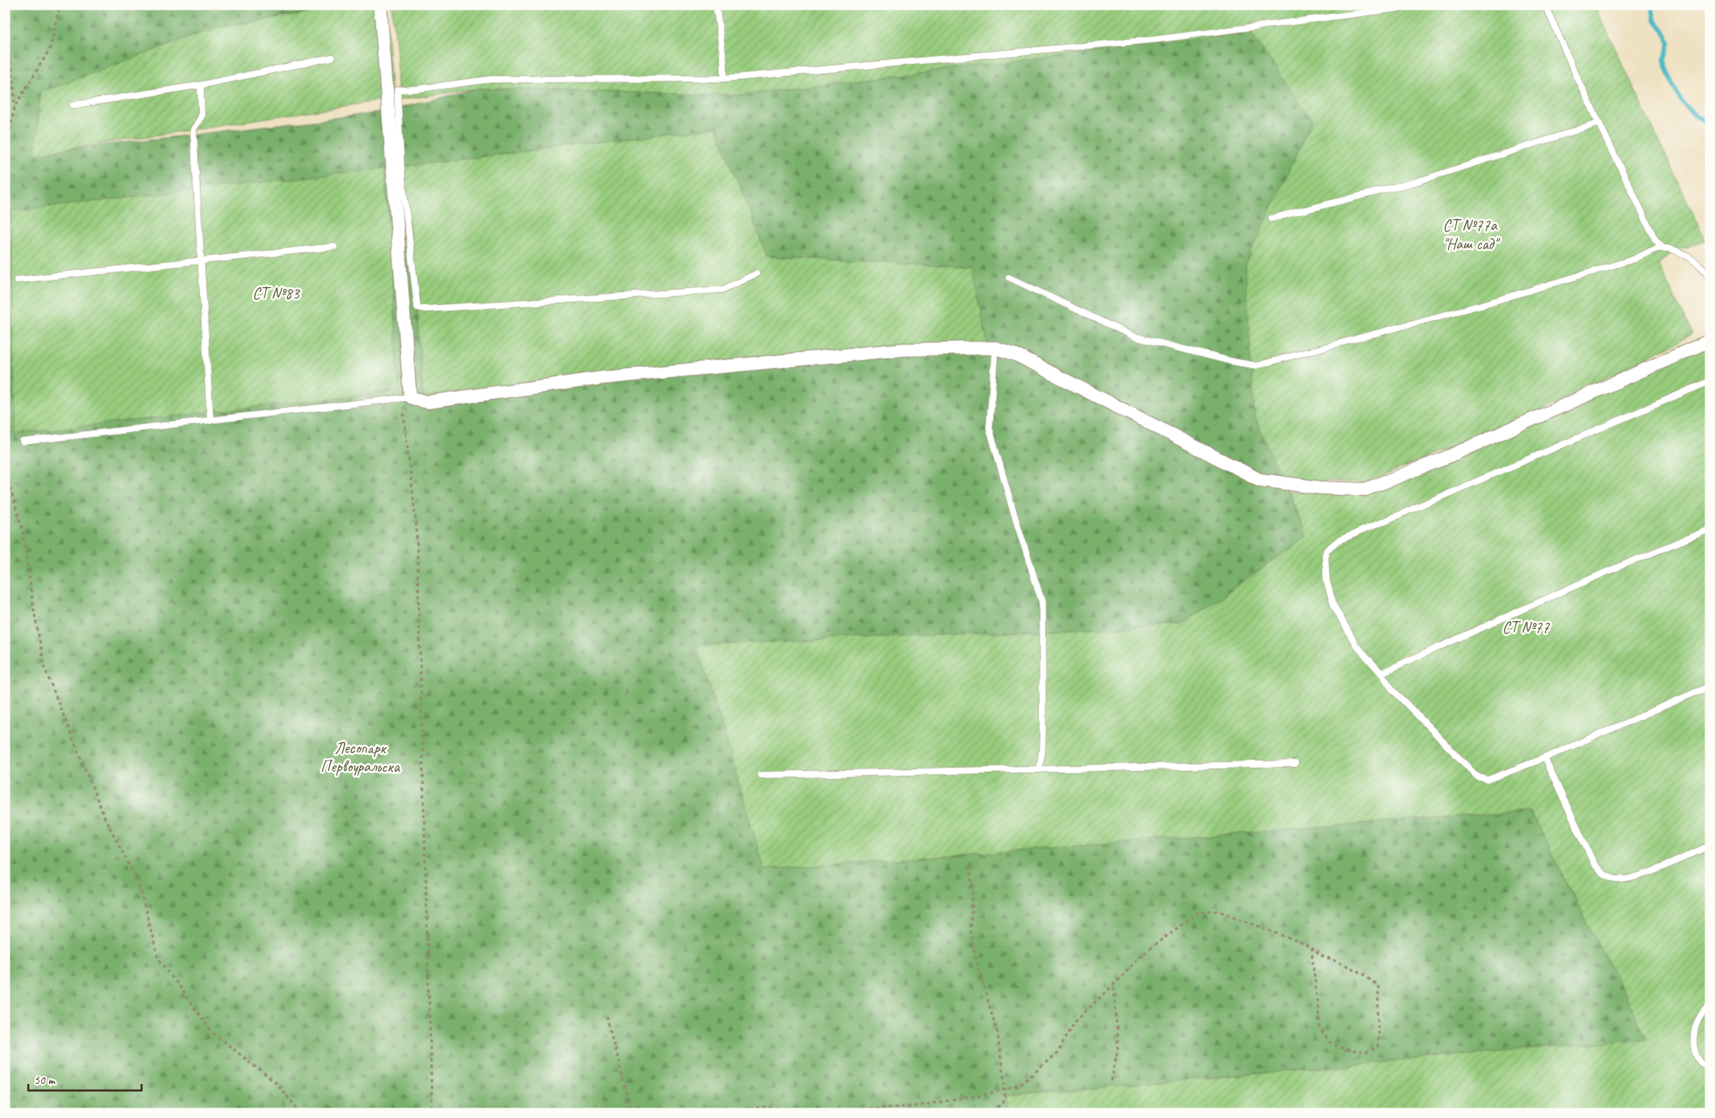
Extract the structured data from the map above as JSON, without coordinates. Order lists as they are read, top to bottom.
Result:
{
  "parks": [
    "СТ №77а \"Наш сад\"",
    "СТ №83",
    "СТ №77",
    "Лесопарк Первоуральска"
  ],
  "scale_bar": "50 m"
}
